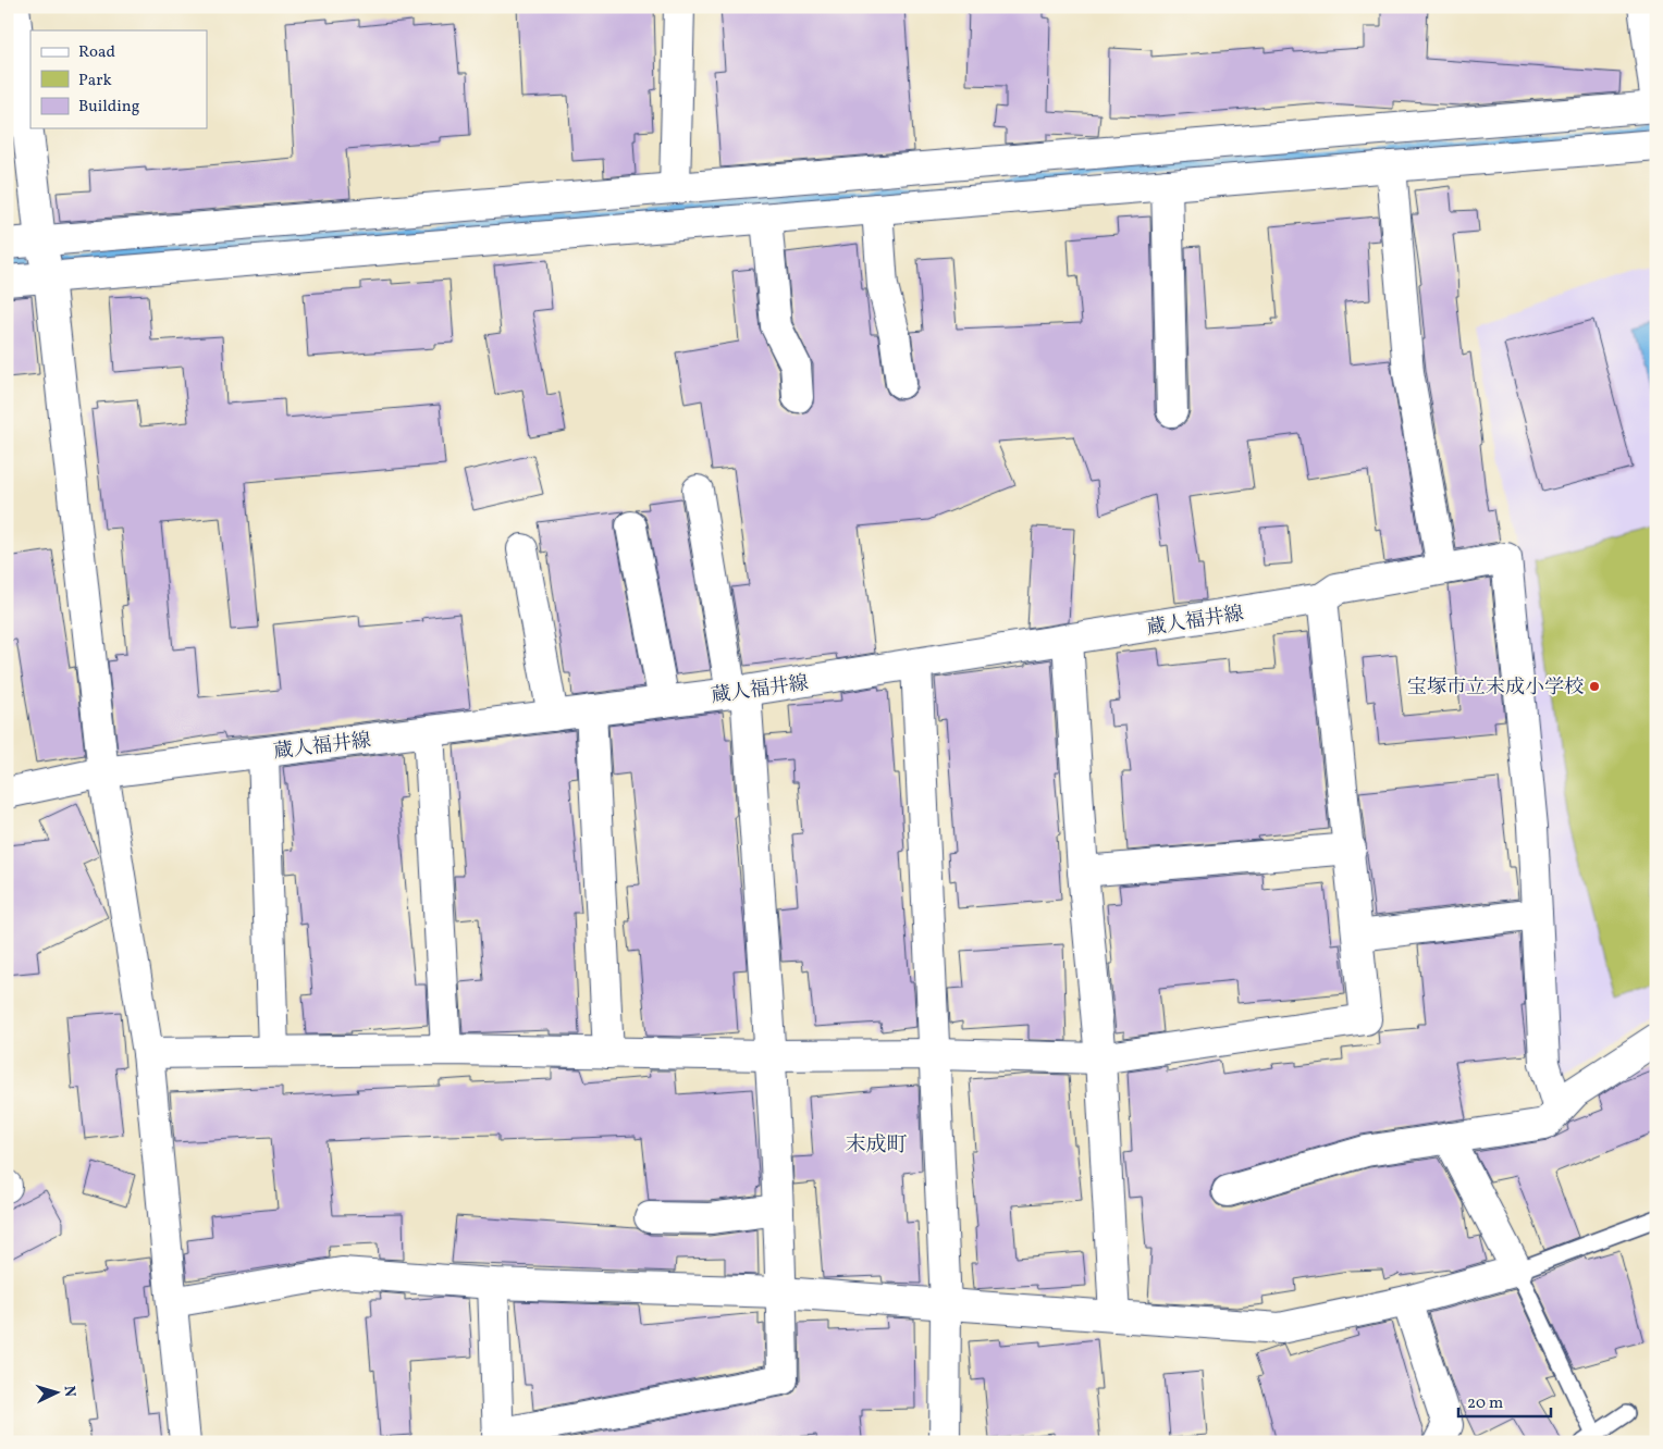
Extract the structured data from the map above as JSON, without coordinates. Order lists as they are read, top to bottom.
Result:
{
  "streets": {
    "street": ["蔵人福井線"]
  },
  "districts": ["末成町"],
  "places": ["宝塚市立末成小学校"],
  "legend": ["Road", "Park", "Building"],
  "scale_bar": "20 m",
  "north": "right"
}
